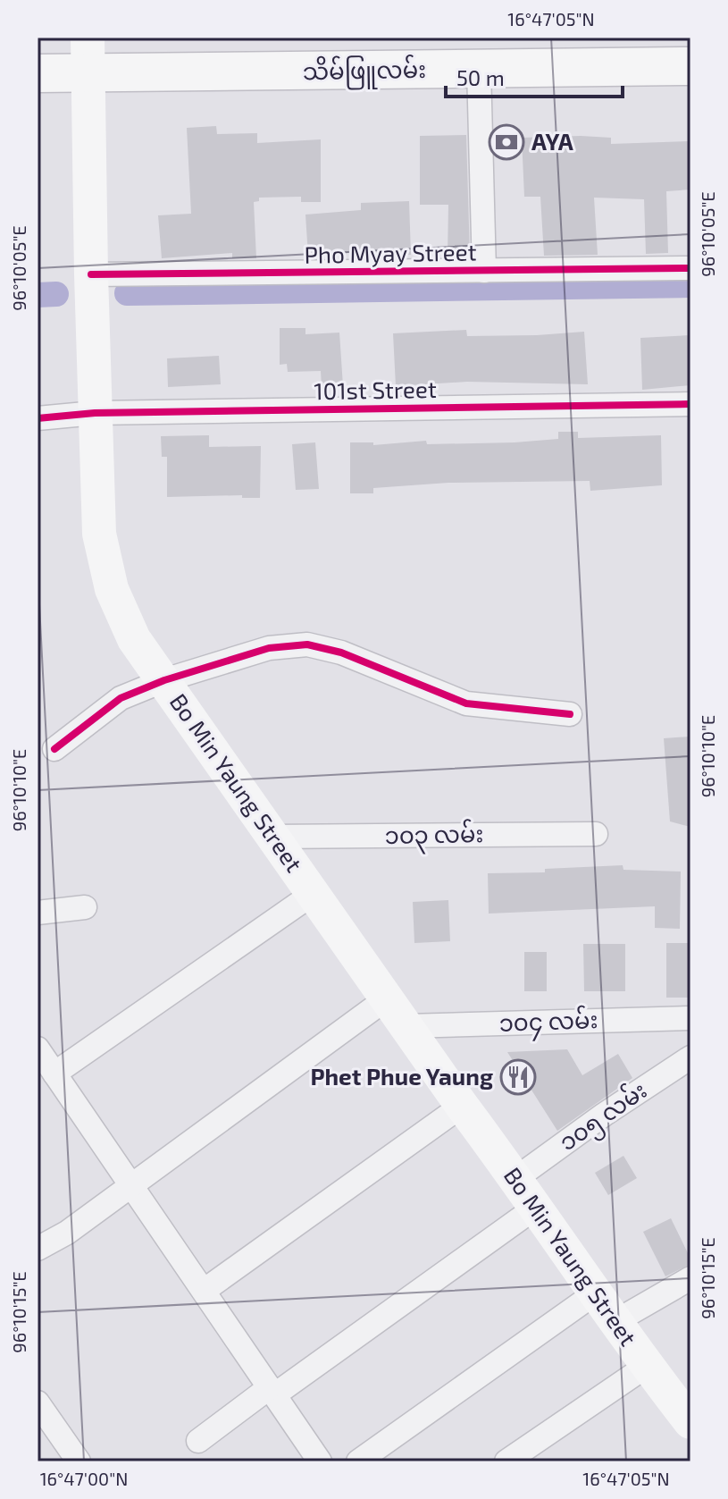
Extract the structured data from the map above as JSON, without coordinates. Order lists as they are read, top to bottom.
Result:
{
  "streets": {
    "main road": ["သိမ်ဖြူလမ်း", "Bo Min Yaung Street"],
    "street": [
      "Pho Myay Street",
      "101st Street",
      "၁၀၃ လမ်း",
      "၁၀၄ လမ်း",
      "၁၀၅ လမ်း"
    ]
  },
  "crossings": [
    ["သိမ်ဖြူလမ်း", "Bo Min Yaung Street"],
    ["Pho Myay Street", "Bo Min Yaung Street"],
    ["101st Street", "Bo Min Yaung Street"],
    ["Bo Min Yaung Street", "၁၀၃ လမ်း"],
    ["Bo Min Yaung Street", "၁၀၄ လမ်း"],
    ["Bo Min Yaung Street", "၁၀၅ လမ်း"]
  ],
  "places": {
    "bank": ["AYA"],
    "restaurant": ["Phet Phue Yaung"]
  },
  "scale_bar": "50 m",
  "coordinates": [
    "16°47'05\"N",
    "96°10'05\"E",
    "96°10'10\"E",
    "96°10'15\"E",
    "16°47'00\"N"
  ]
}
